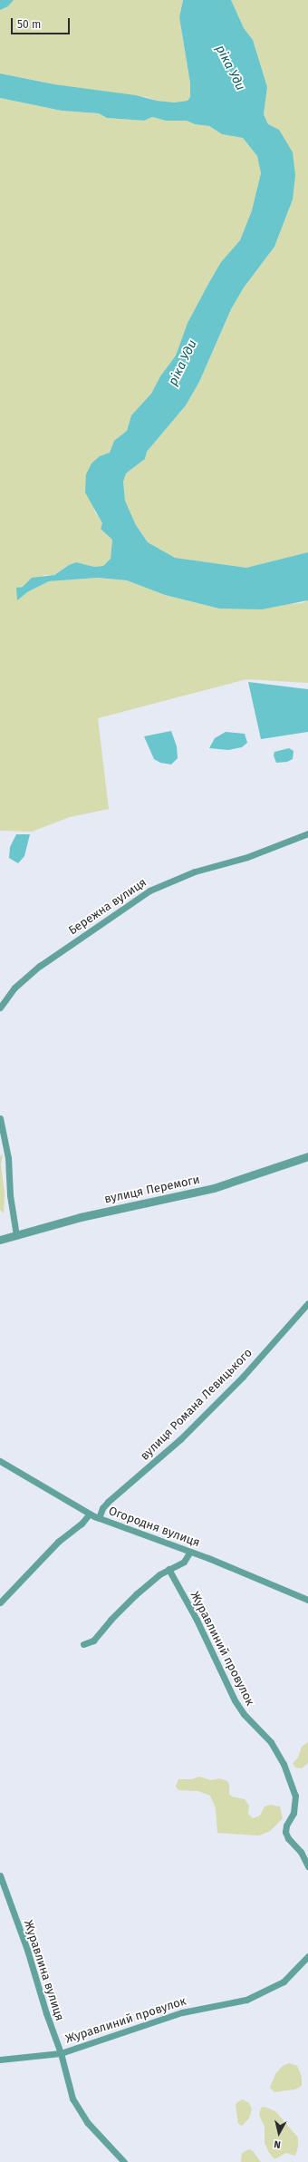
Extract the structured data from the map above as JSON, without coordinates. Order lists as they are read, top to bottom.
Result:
{
  "streets": {
    "street": [
      "Бережна вулиця",
      "вулиця Перемоги",
      "вулиця Романа Левицького",
      "Огородня вулиця",
      "Журавлиний провулок",
      "Журавлина вулиця"
    ]
  },
  "crossings": [
    ["вулиця Романа Левицького", "Огородня вулиця"],
    ["Журавлиний провулок", "Журавлина вулиця"]
  ],
  "water": ["ріка Уди"],
  "scale_bar": "50 m",
  "north": "bottom"
}
